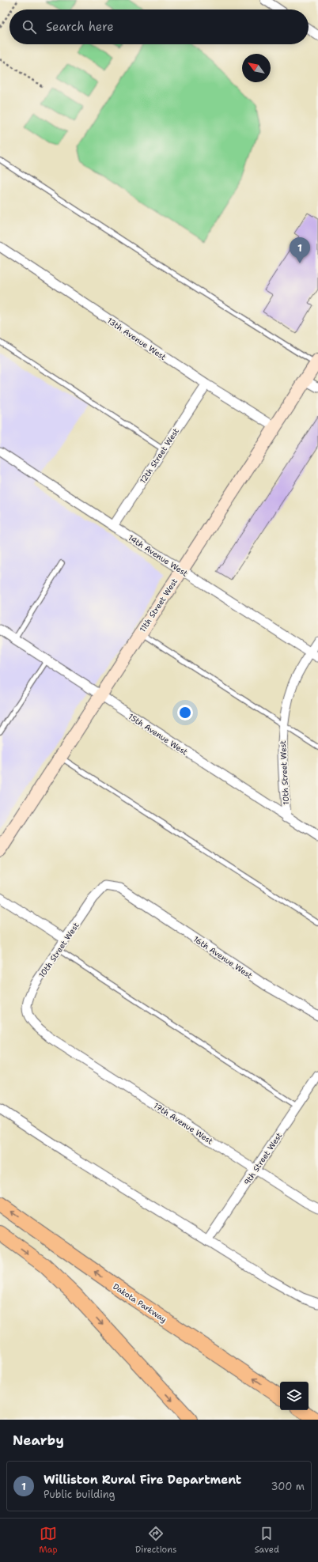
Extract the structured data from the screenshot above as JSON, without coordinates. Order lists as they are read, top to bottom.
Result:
{
  "streets": {
    "highway": ["Dakota Parkway"],
    "main road": ["11th Street West"],
    "street": [
      "13th Avenue West",
      "12th Street West",
      "14th Avenue West",
      "15th Avenue West",
      "10th Street West",
      "16th Avenue West",
      "17th Avenue West",
      "9th Street West"
    ]
  },
  "crossings": [
    ["13th Avenue West", "12th Street West"],
    ["13th Avenue West", "11th Street West"],
    ["12th Street West", "14th Avenue West"],
    ["14th Avenue West", "11th Street West"],
    ["14th Avenue West", "10th Street West"],
    ["11th Street West", "15th Avenue West"],
    ["15th Avenue West", "10th Street West"],
    ["10th Street West", "16th Avenue West"],
    ["10th Street West", "17th Avenue West"],
    ["17th Avenue West", "9th Street West"]
  ],
  "north": "top left",
  "page": {
    "search": "Search here",
    "pins": "1",
    "heading": "Nearby",
    "list": [
      {
        "mark": "1",
        "name": "Williston Rural Fire Department",
        "note": "Public building",
        "value": "300 m"
      }
    ],
    "nav": ["Map", "Directions", "Saved"]
  }
}
